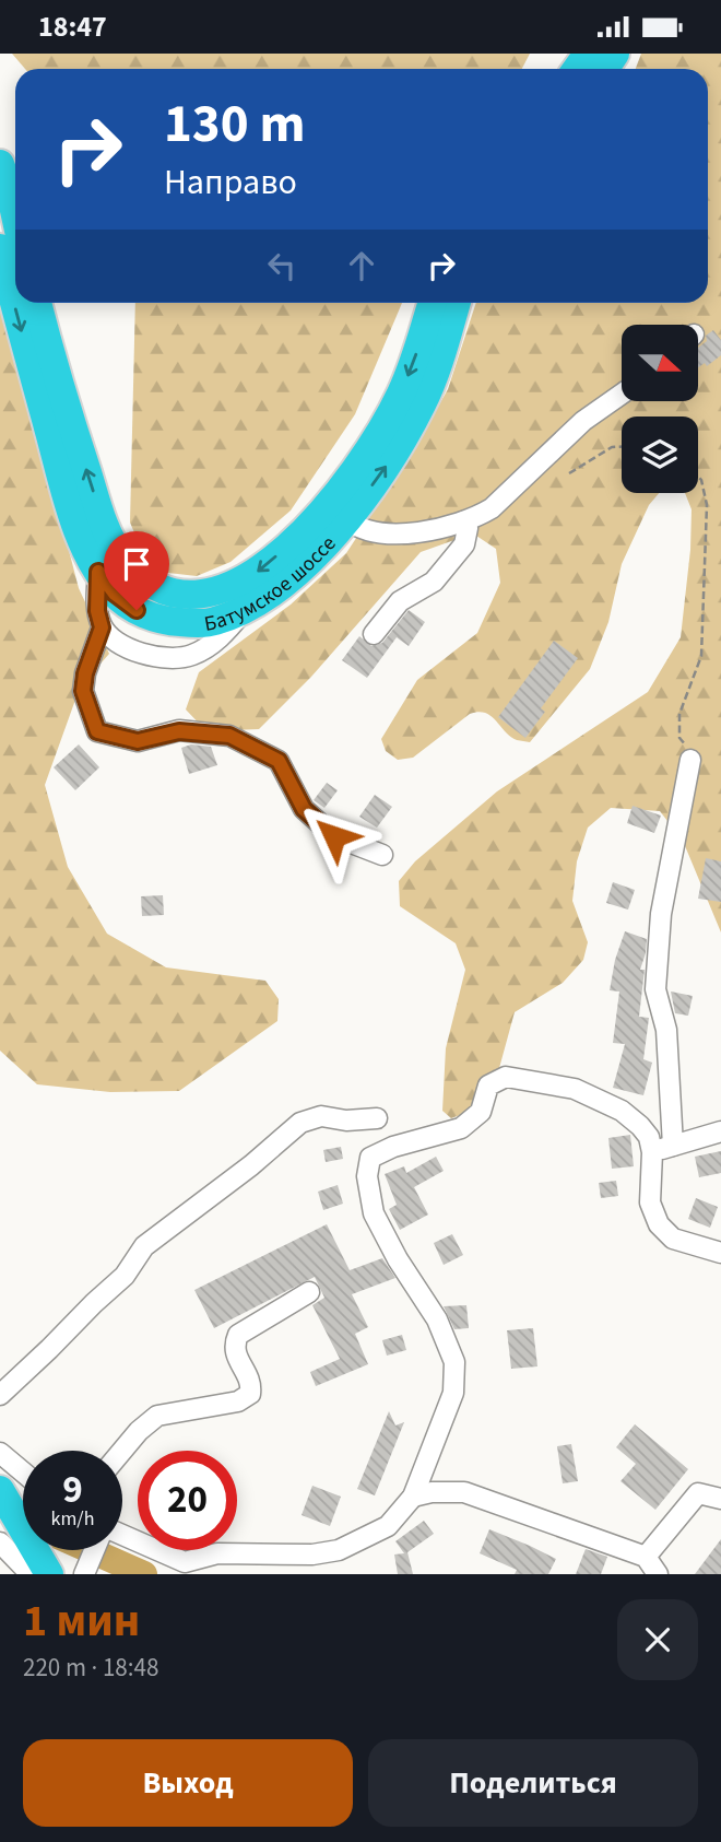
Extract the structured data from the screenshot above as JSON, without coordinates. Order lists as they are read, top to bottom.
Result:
{
  "streets": {
    "highway": ["Батумское шоссе"]
  },
  "north": "right",
  "page": {
    "status": "18:47",
    "turn": ["130 m", "Направо"],
    "speed": "9 km/h",
    "limit": "20",
    "heading": ["1 мин", "220 m · 18:48"],
    "buttons": ["Выход", "Поделиться"]
  }
}
